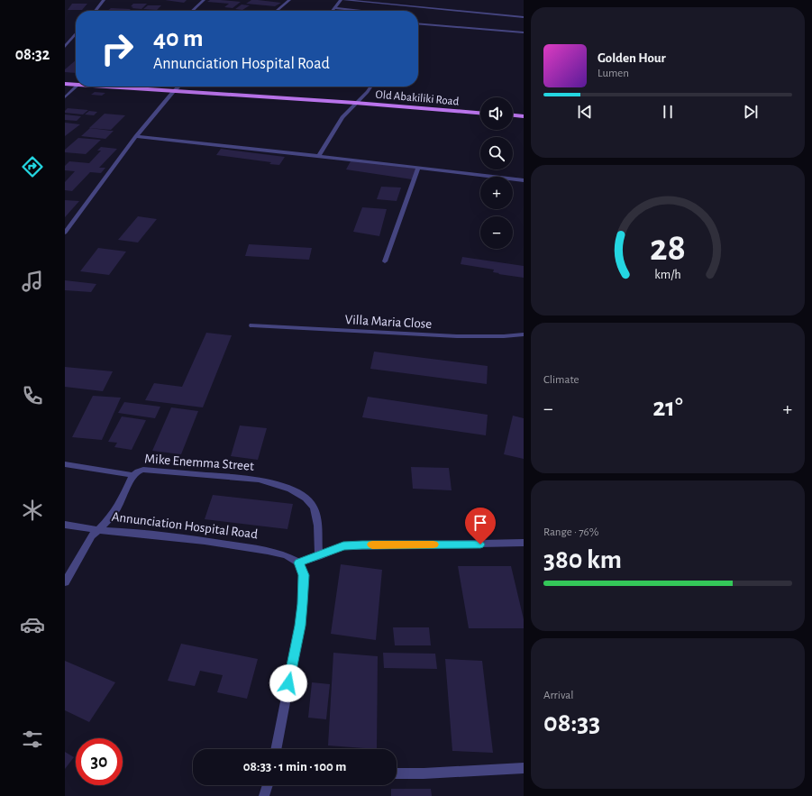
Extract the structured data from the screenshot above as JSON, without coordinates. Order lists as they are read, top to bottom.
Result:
{
  "streets": {
    "main road": ["Old Abakiliki Road"],
    "street": ["Villa Maria Close", "Mike Enemma Street", "Annunciation Hospital Road"]
  },
  "crossings": [
    ["Mike Enemma Street", "Annunciation Hospital Road"]
  ],
  "page": {
    "tabs": "08:32",
    "turn": ["40 m", "Annunciation Hospital Road"],
    "song": ["Golden Hour", "Lumen"],
    "map_buttons": ["+", "−"],
    "tile": [
      "Climate",
      ["Range · 76%", "380 km"],
      ["Arrival", "08:33"]
    ],
    "heat": ["−", "21°", "+"],
    "limit": "30",
    "trip": "08:33 · 1 min · 100 m",
    "gauge": ["28", "km/h"]
  }
}
